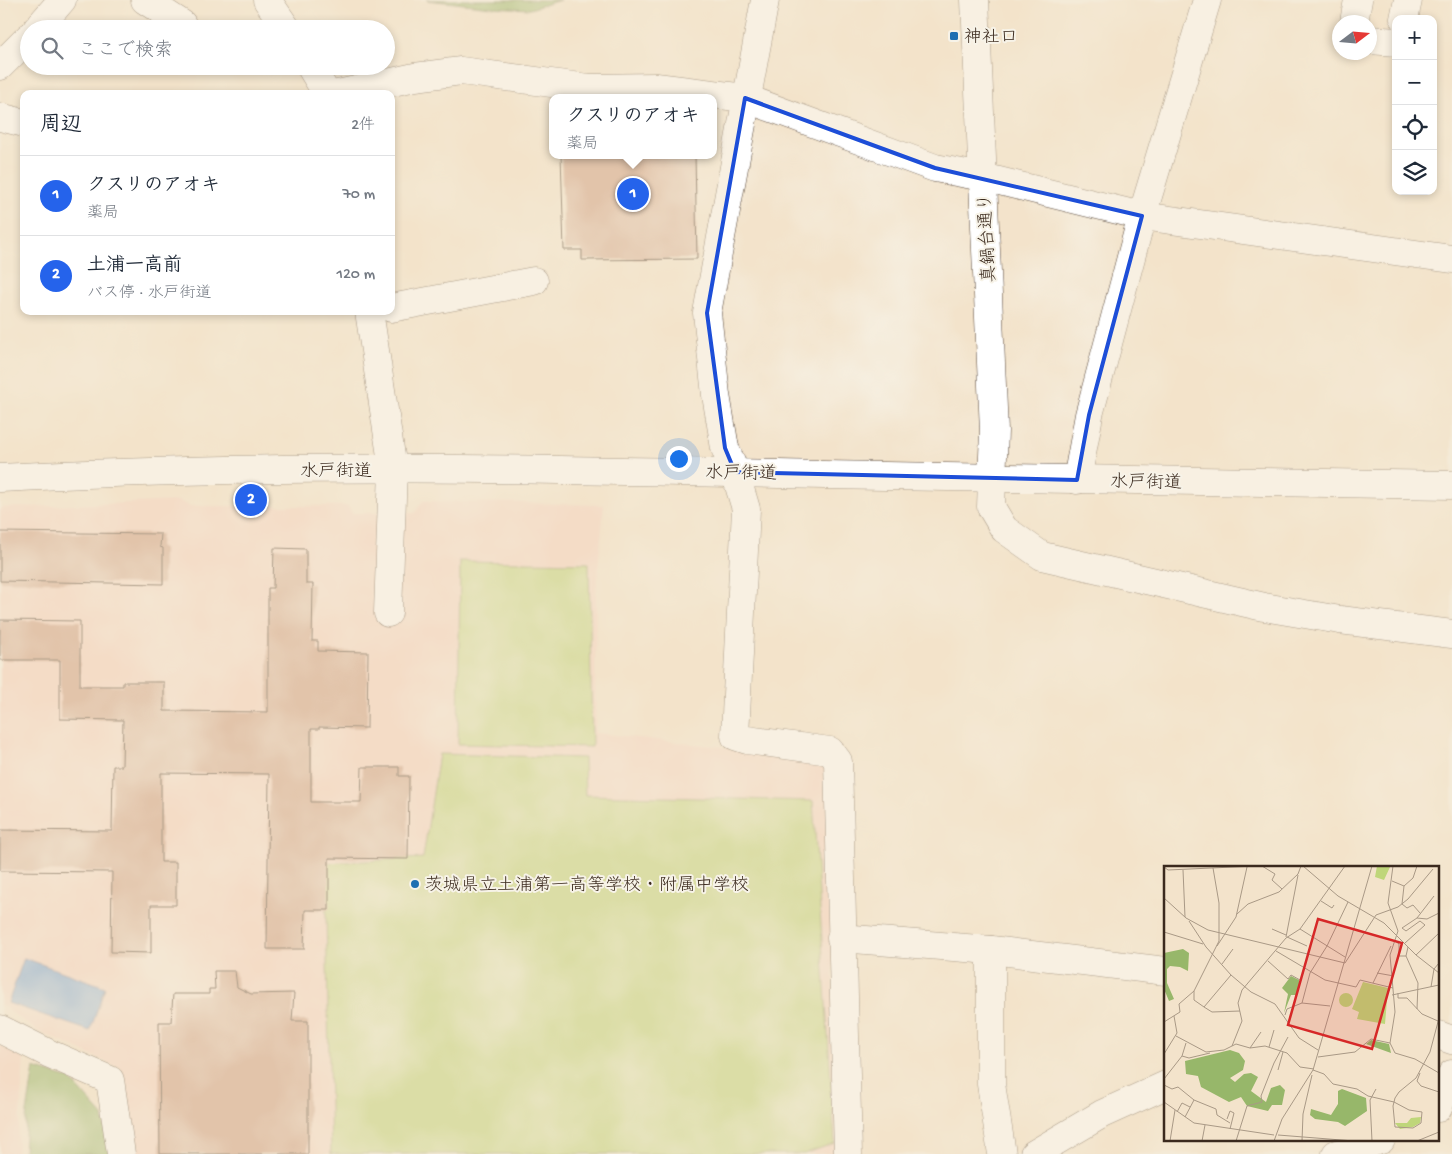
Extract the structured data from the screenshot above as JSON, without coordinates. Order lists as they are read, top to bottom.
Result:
{
  "streets": {
    "main road": ["真鍋台通り", "水戸街道"]
  },
  "crossings": [
    ["真鍋台通り", "水戸街道"]
  ],
  "places": {
    "transit": ["神社口"],
    "other": ["茨城県立土浦第一高等学校・附属中学校"]
  },
  "north": "right",
  "page": {
    "map_buttons": ["+", "−"],
    "search": "ここで検索",
    "heading": ["周辺", "2件"],
    "popup": ["クスリのアオキ", "薬局"],
    "list": [
      {
        "mark": "1",
        "name": "クスリのアオキ",
        "note": "薬局",
        "value": "70 m"
      },
      {
        "mark": "2",
        "name": "土浦一高前",
        "note": "バス停 · 水戸街道",
        "value": "120 m"
      }
    ],
    "pins": ["1", "2"]
  }
}
